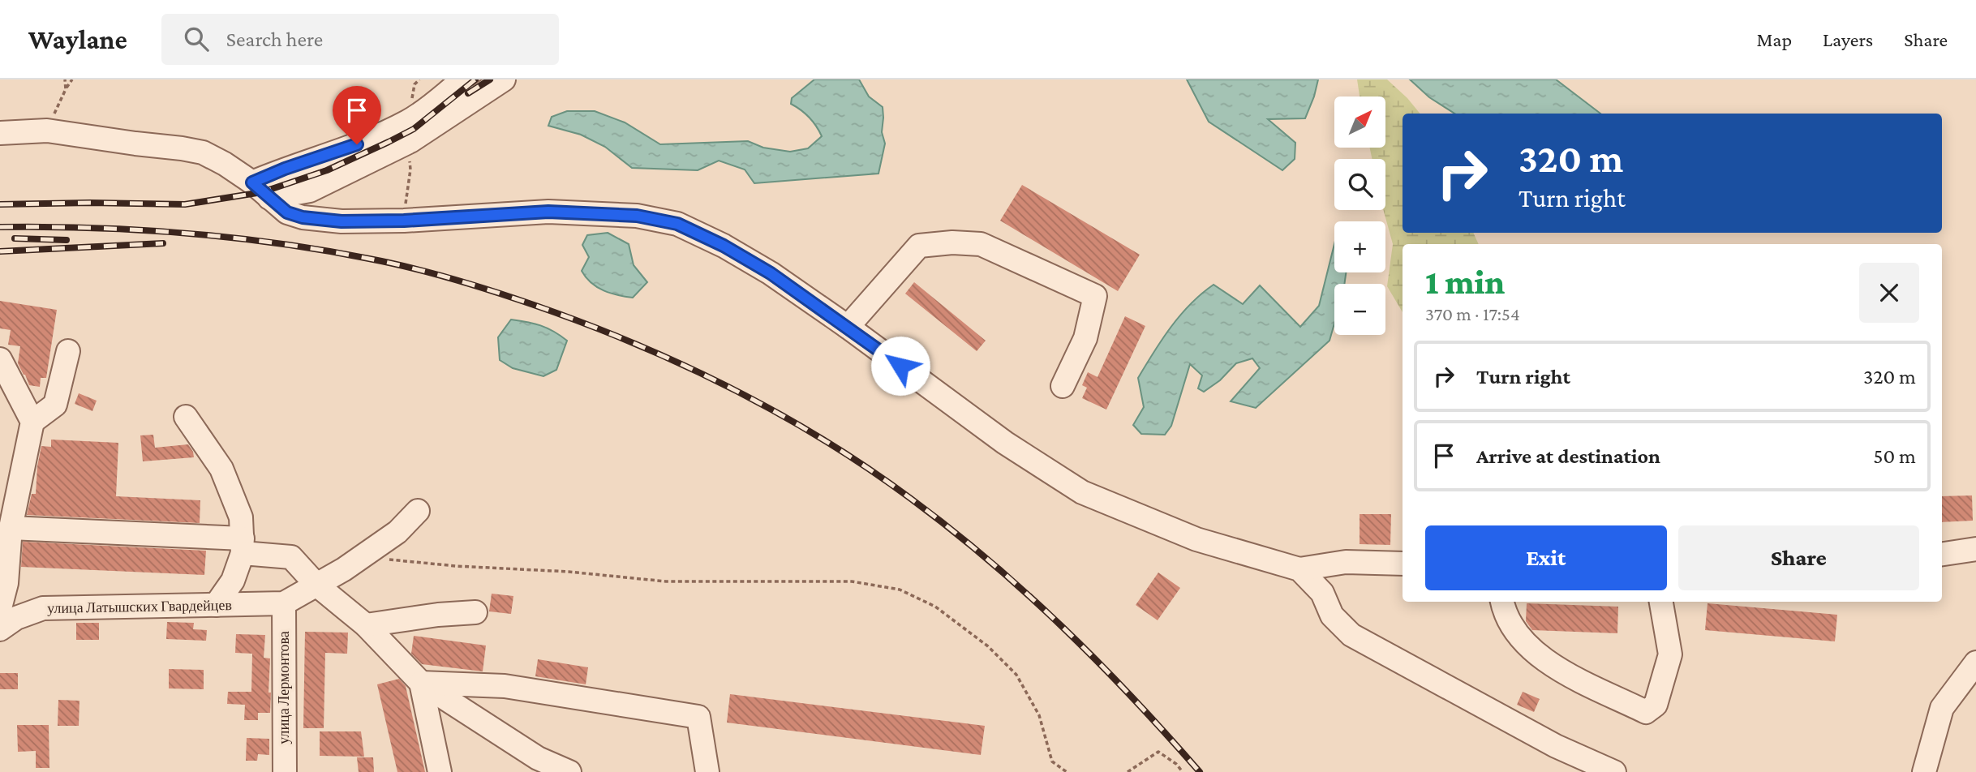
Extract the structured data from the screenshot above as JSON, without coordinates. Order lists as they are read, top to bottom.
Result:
{
  "streets": {
    "street": ["улица Латышских Гвардейцев", "улица Лермонтова"]
  },
  "crossings": [
    ["улица Латышских Гвардейцев", "улица Лермонтова"]
  ],
  "north": "top right",
  "page": {
    "header": "Waylane",
    "search": "Search here",
    "nav": ["Map", "Layers", "Share"],
    "map_buttons": ["+", "−"],
    "turn": ["320 m", "Turn right"],
    "heading": ["1 min", "370 m · 17:54"],
    "list": [
      {
        "name": "Turn right",
        "value": "320 m"
      },
      {
        "name": "Arrive at destination",
        "value": "50 m"
      }
    ],
    "buttons": ["Exit", "Share"]
  }
}
